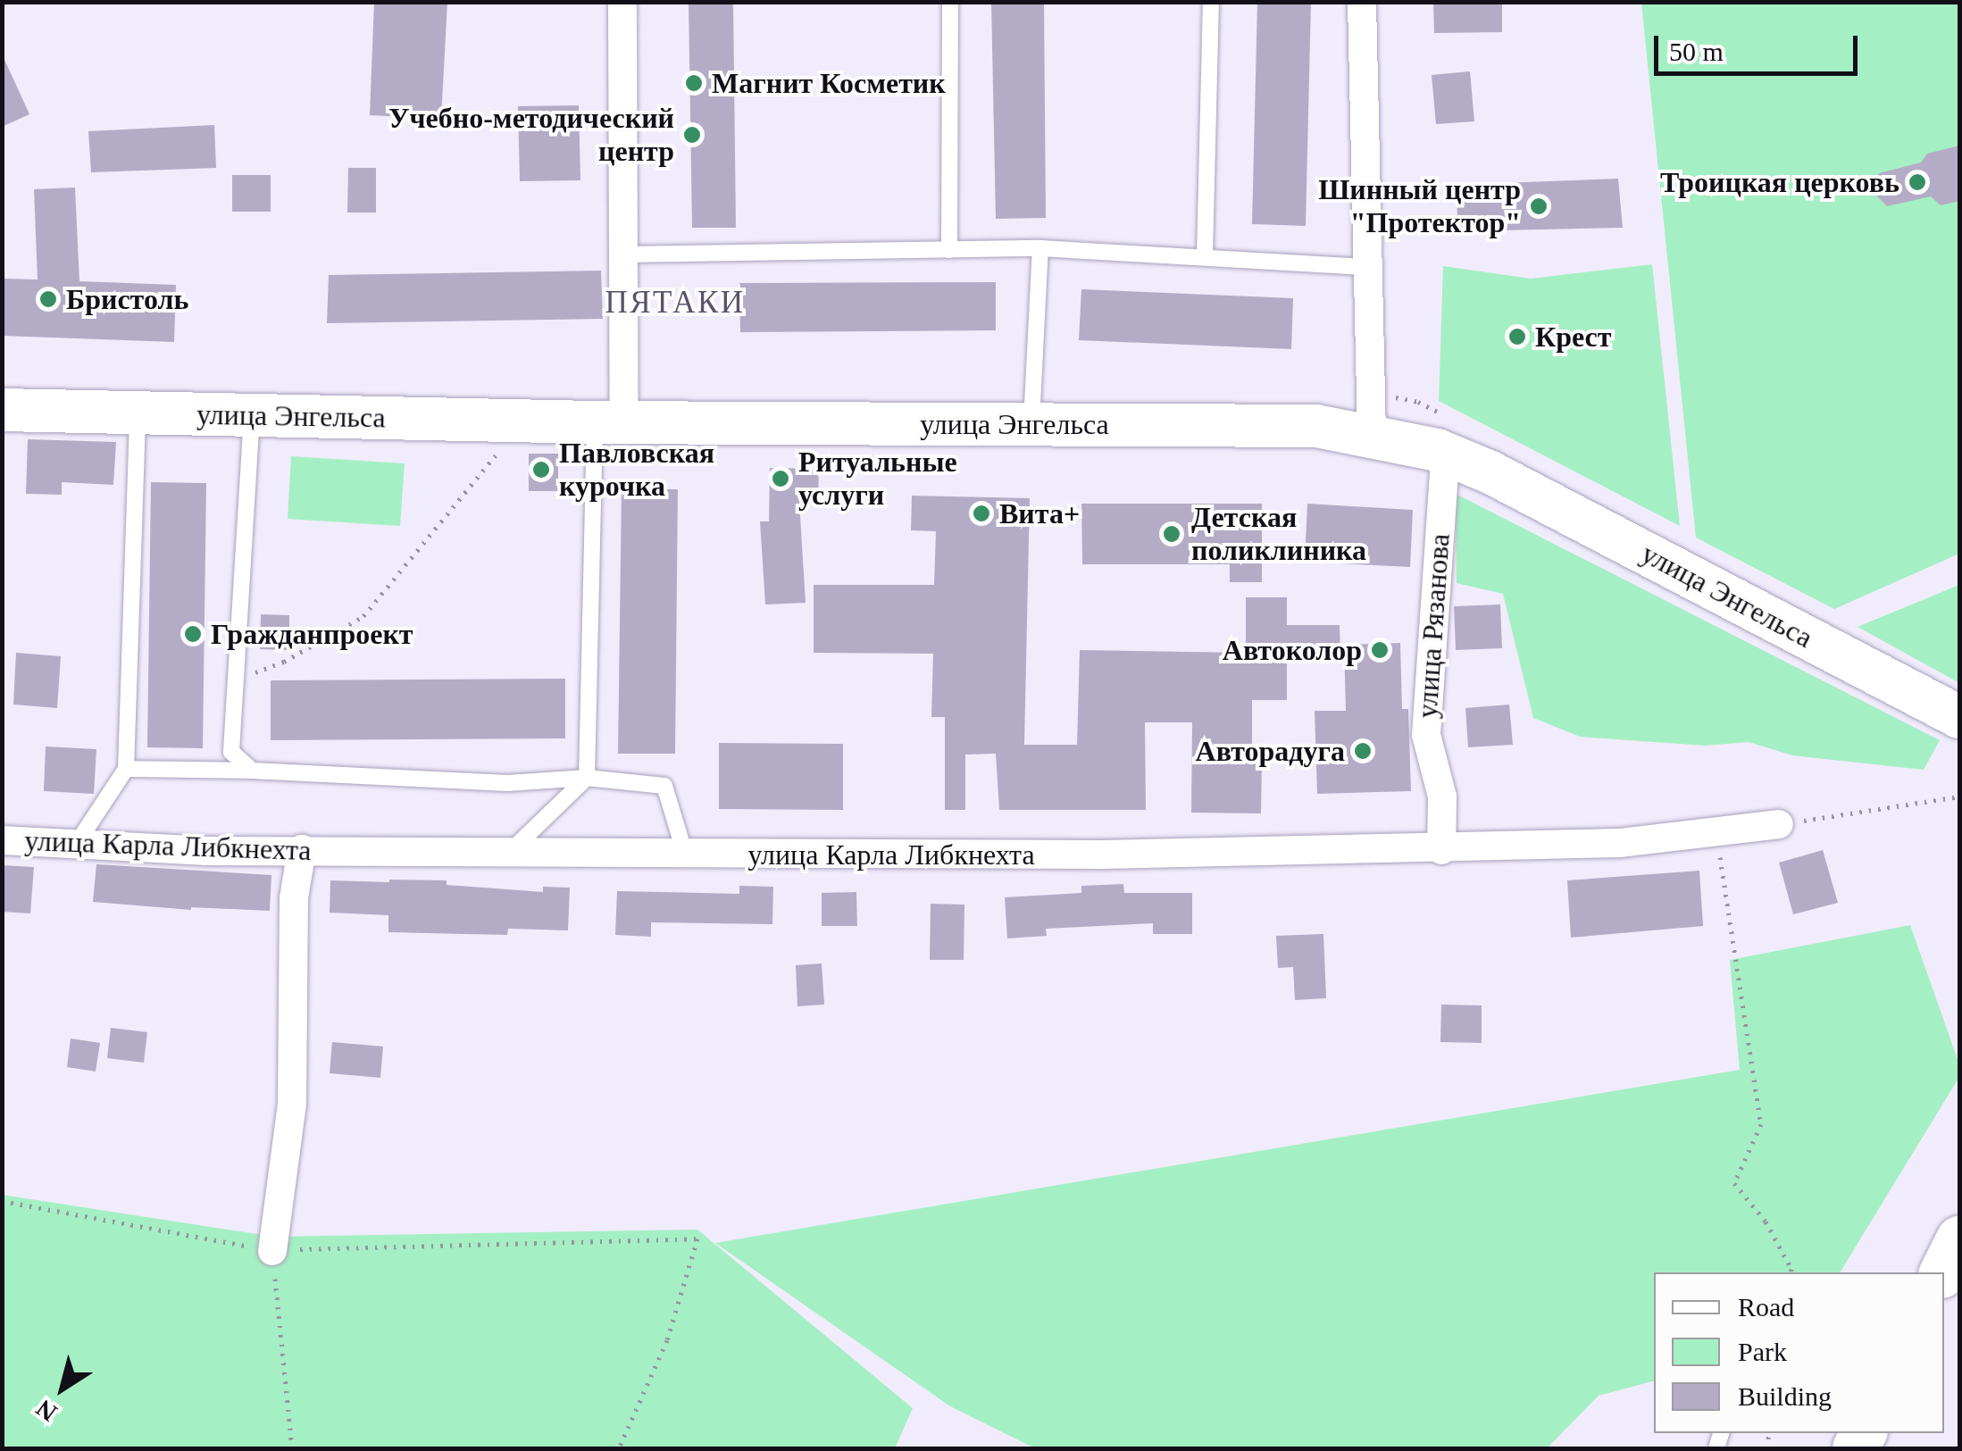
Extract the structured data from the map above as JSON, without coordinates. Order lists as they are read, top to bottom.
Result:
{
  "streets": {
    "main road": ["улица Энгельса"],
    "street": ["улица Рязанова", "улица Карла Либкнехта"]
  },
  "crossings": [
    ["улица Энгельса", "улица Рязанова"],
    ["улица Рязанова", "улица Карла Либкнехта"]
  ],
  "districts": ["ПЯТАКИ"],
  "places": [
    "Магнит Косметик",
    "Учебно-методический центр",
    "Троицкая церковь",
    "Шинный центр \"Протектор\"",
    "Бристоль",
    "Крест",
    "Павловская курочка",
    "Ритуальные услуги",
    "Вита+",
    "Детская поликлиника",
    "Гражданпроект",
    "Автоколор",
    "Авторадуга"
  ],
  "legend": ["Road", "Park", "Building"],
  "scale_bar": "50 m",
  "north": "bottom left"
}
